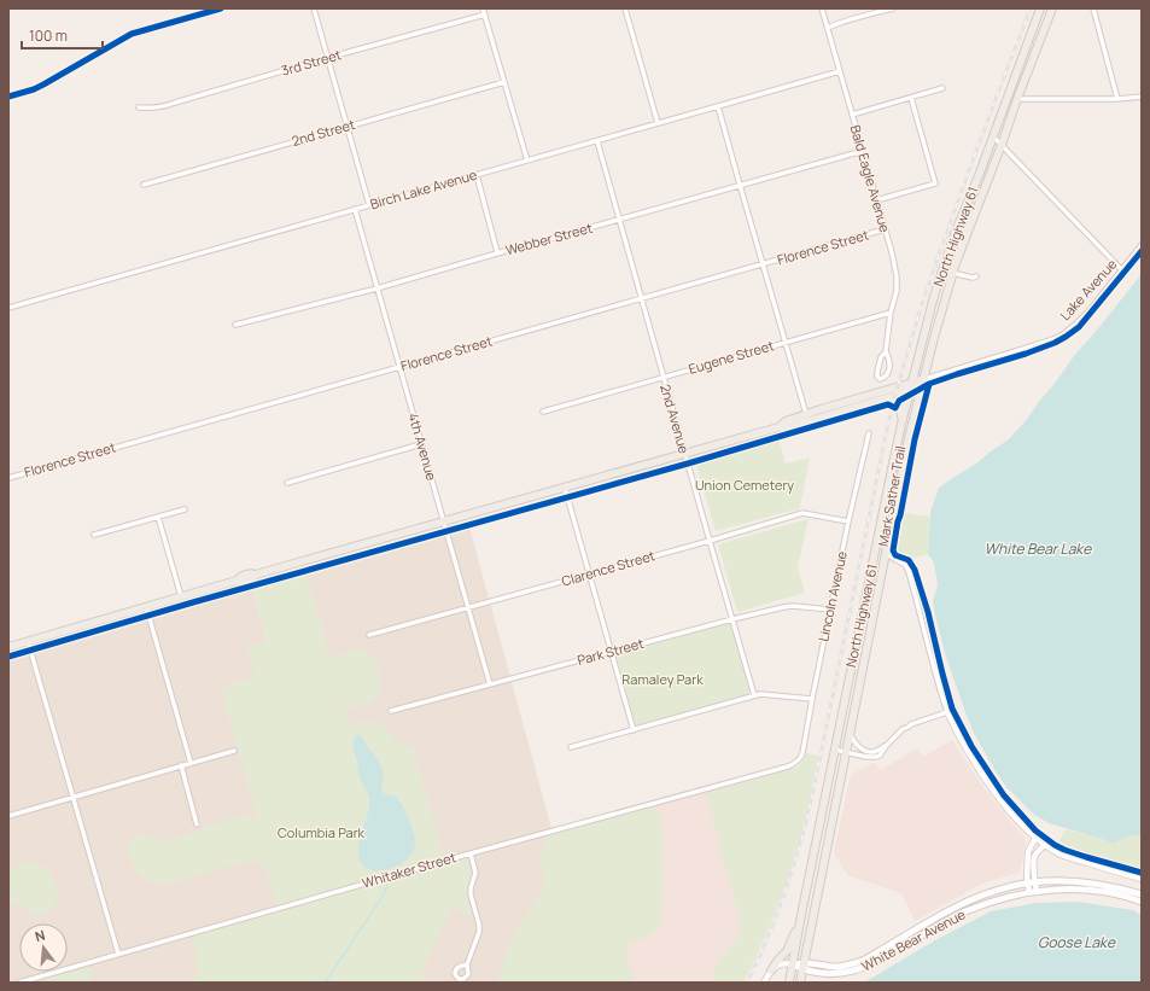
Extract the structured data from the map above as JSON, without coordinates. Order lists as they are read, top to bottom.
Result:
{
  "streets": {
    "main road": ["North Highway 61", "White Bear Avenue"],
    "street": [
      "3rd Street",
      "2nd Street",
      "Bald Eagle Avenue",
      "Birch Lake Avenue",
      "Webber Street",
      "Florence Street",
      "Lake Avenue",
      "Eugene Street",
      "2nd Avenue",
      "4th Avenue",
      "Clarence Street",
      "Lincoln Avenue",
      "Park Street",
      "Whitaker Street"
    ],
    "cycle path": ["Mark Sather Trail"]
  },
  "crossings": [
    ["Bald Eagle Avenue", "Birch Lake Avenue"],
    ["Bald Eagle Avenue", "Webber Street"],
    ["Bald Eagle Avenue", "Florence Street"],
    ["Bald Eagle Avenue", "Eugene Street"],
    ["Birch Lake Avenue", "2nd Avenue"],
    ["Birch Lake Avenue", "4th Avenue"],
    ["North Highway 61", "Lake Avenue"],
    ["North Highway 61", "White Bear Avenue"],
    ["Webber Street", "2nd Avenue"],
    ["Webber Street", "4th Avenue"],
    ["Florence Street", "2nd Avenue"],
    ["Florence Street", "4th Avenue"],
    ["Eugene Street", "2nd Avenue"],
    ["2nd Avenue", "Clarence Street"],
    ["2nd Avenue", "Park Street"],
    ["4th Avenue", "Clarence Street"],
    ["4th Avenue", "Park Street"],
    ["Clarence Street", "Lincoln Avenue"],
    ["Lincoln Avenue", "Park Street"],
    ["Lincoln Avenue", "Whitaker Street"]
  ],
  "water": ["White Bear Lake", "Goose Lake"],
  "parks": ["Union Cemetery", "Ramaley Park", "Columbia Park"],
  "scale_bar": "100 m",
  "north": "top"
}
